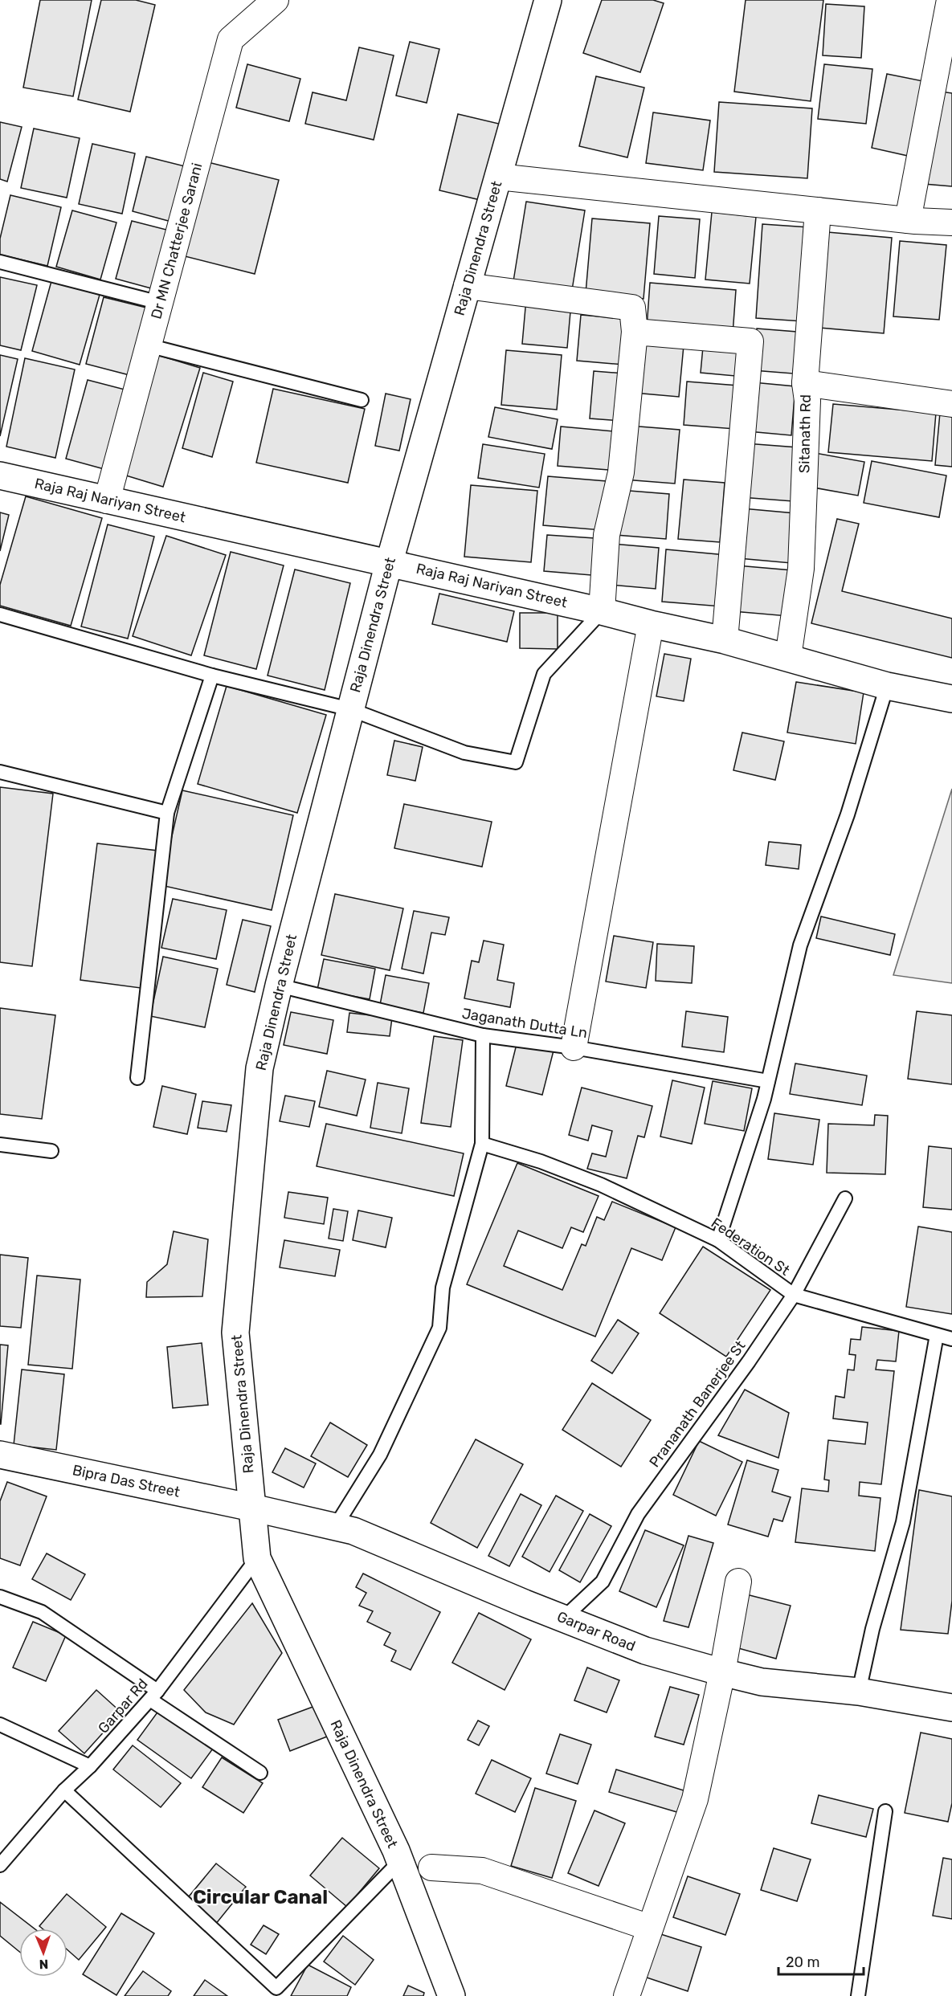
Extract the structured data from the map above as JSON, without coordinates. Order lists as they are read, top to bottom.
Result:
{
  "streets": {
    "main road": [
      "Raja Dinendra Street",
      "Raja Raj Nariyan Street",
      "Bipra Das Street",
      "Garpar Road"
    ],
    "street": ["Dr MN Chatterjee Sarani", "Sitanath Rd"],
    "lane": [
      "Jaganath Dutta Ln",
      "Federation St",
      "Prananath Banerjee St",
      "Garpar Rd"
    ]
  },
  "crossings": [
    ["Dr MN Chatterjee Sarani", "Raja Raj Nariyan Street"],
    ["Raja Dinendra Street", "Raja Raj Nariyan Street"],
    ["Raja Dinendra Street", "Jaganath Dutta Ln"],
    ["Raja Dinendra Street", "Bipra Das Street"],
    ["Raja Dinendra Street", "Garpar Road"],
    ["Raja Dinendra Street", "Garpar Rd"],
    ["Sitanath Rd", "Raja Raj Nariyan Street"],
    ["Federation St", "Prananath Banerjee St"],
    ["Prananath Banerjee St", "Garpar Road"],
    ["Bipra Das Street", "Garpar Road"]
  ],
  "districts": ["Circular Canal"],
  "scale_bar": "20 m",
  "north": "bottom"
}
